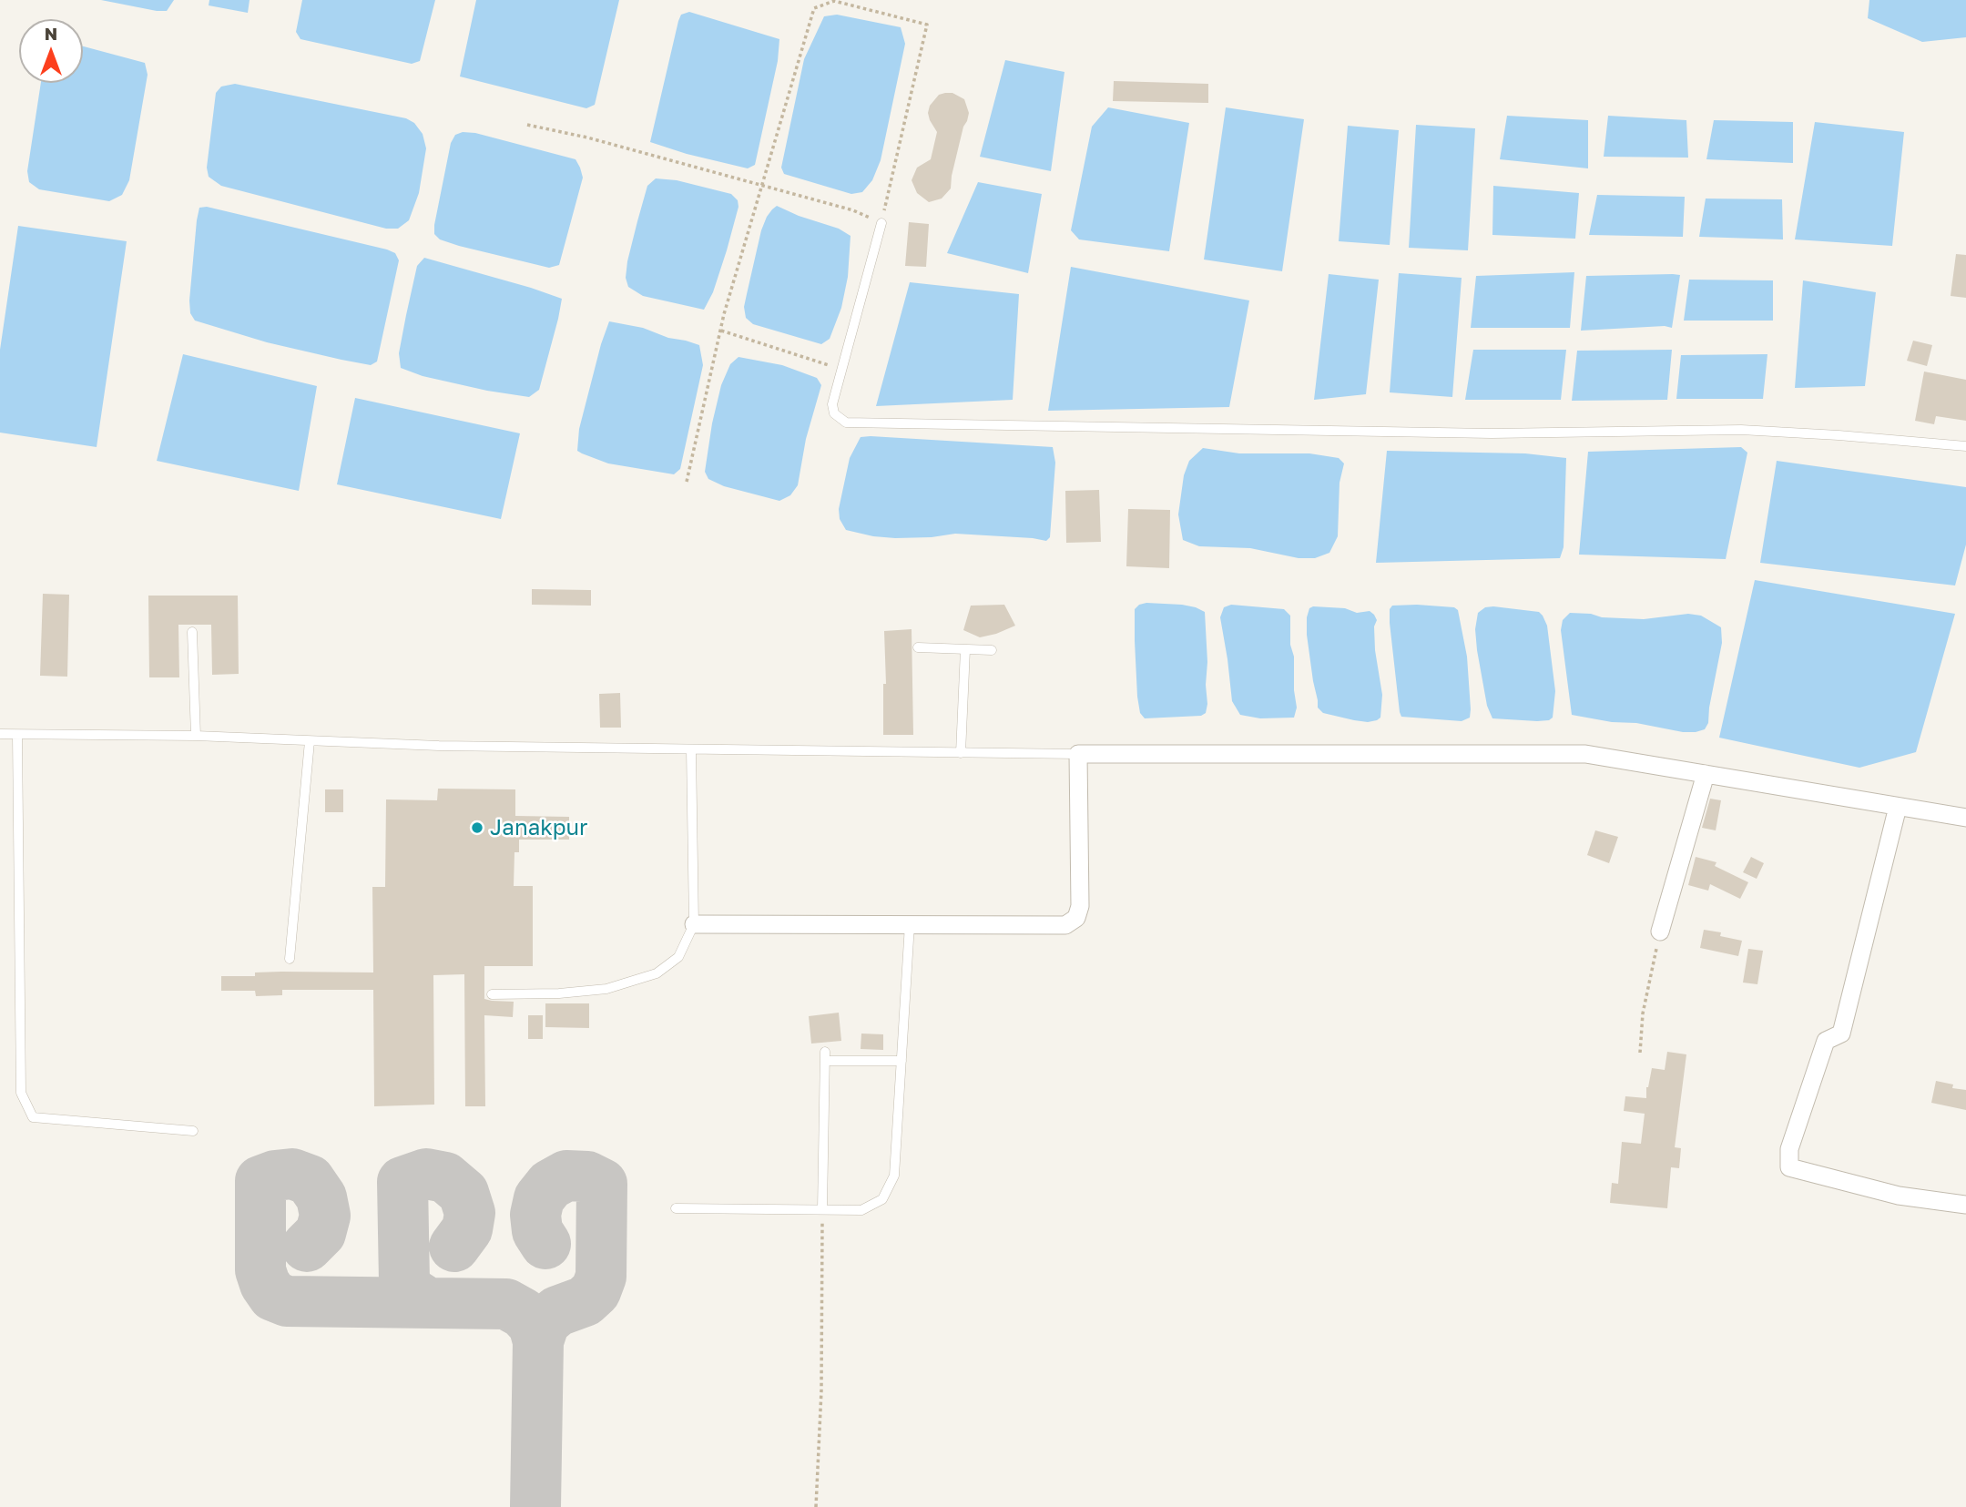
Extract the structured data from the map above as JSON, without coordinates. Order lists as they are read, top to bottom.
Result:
{
  "places": ["Janakpur"],
  "north": "top"
}
